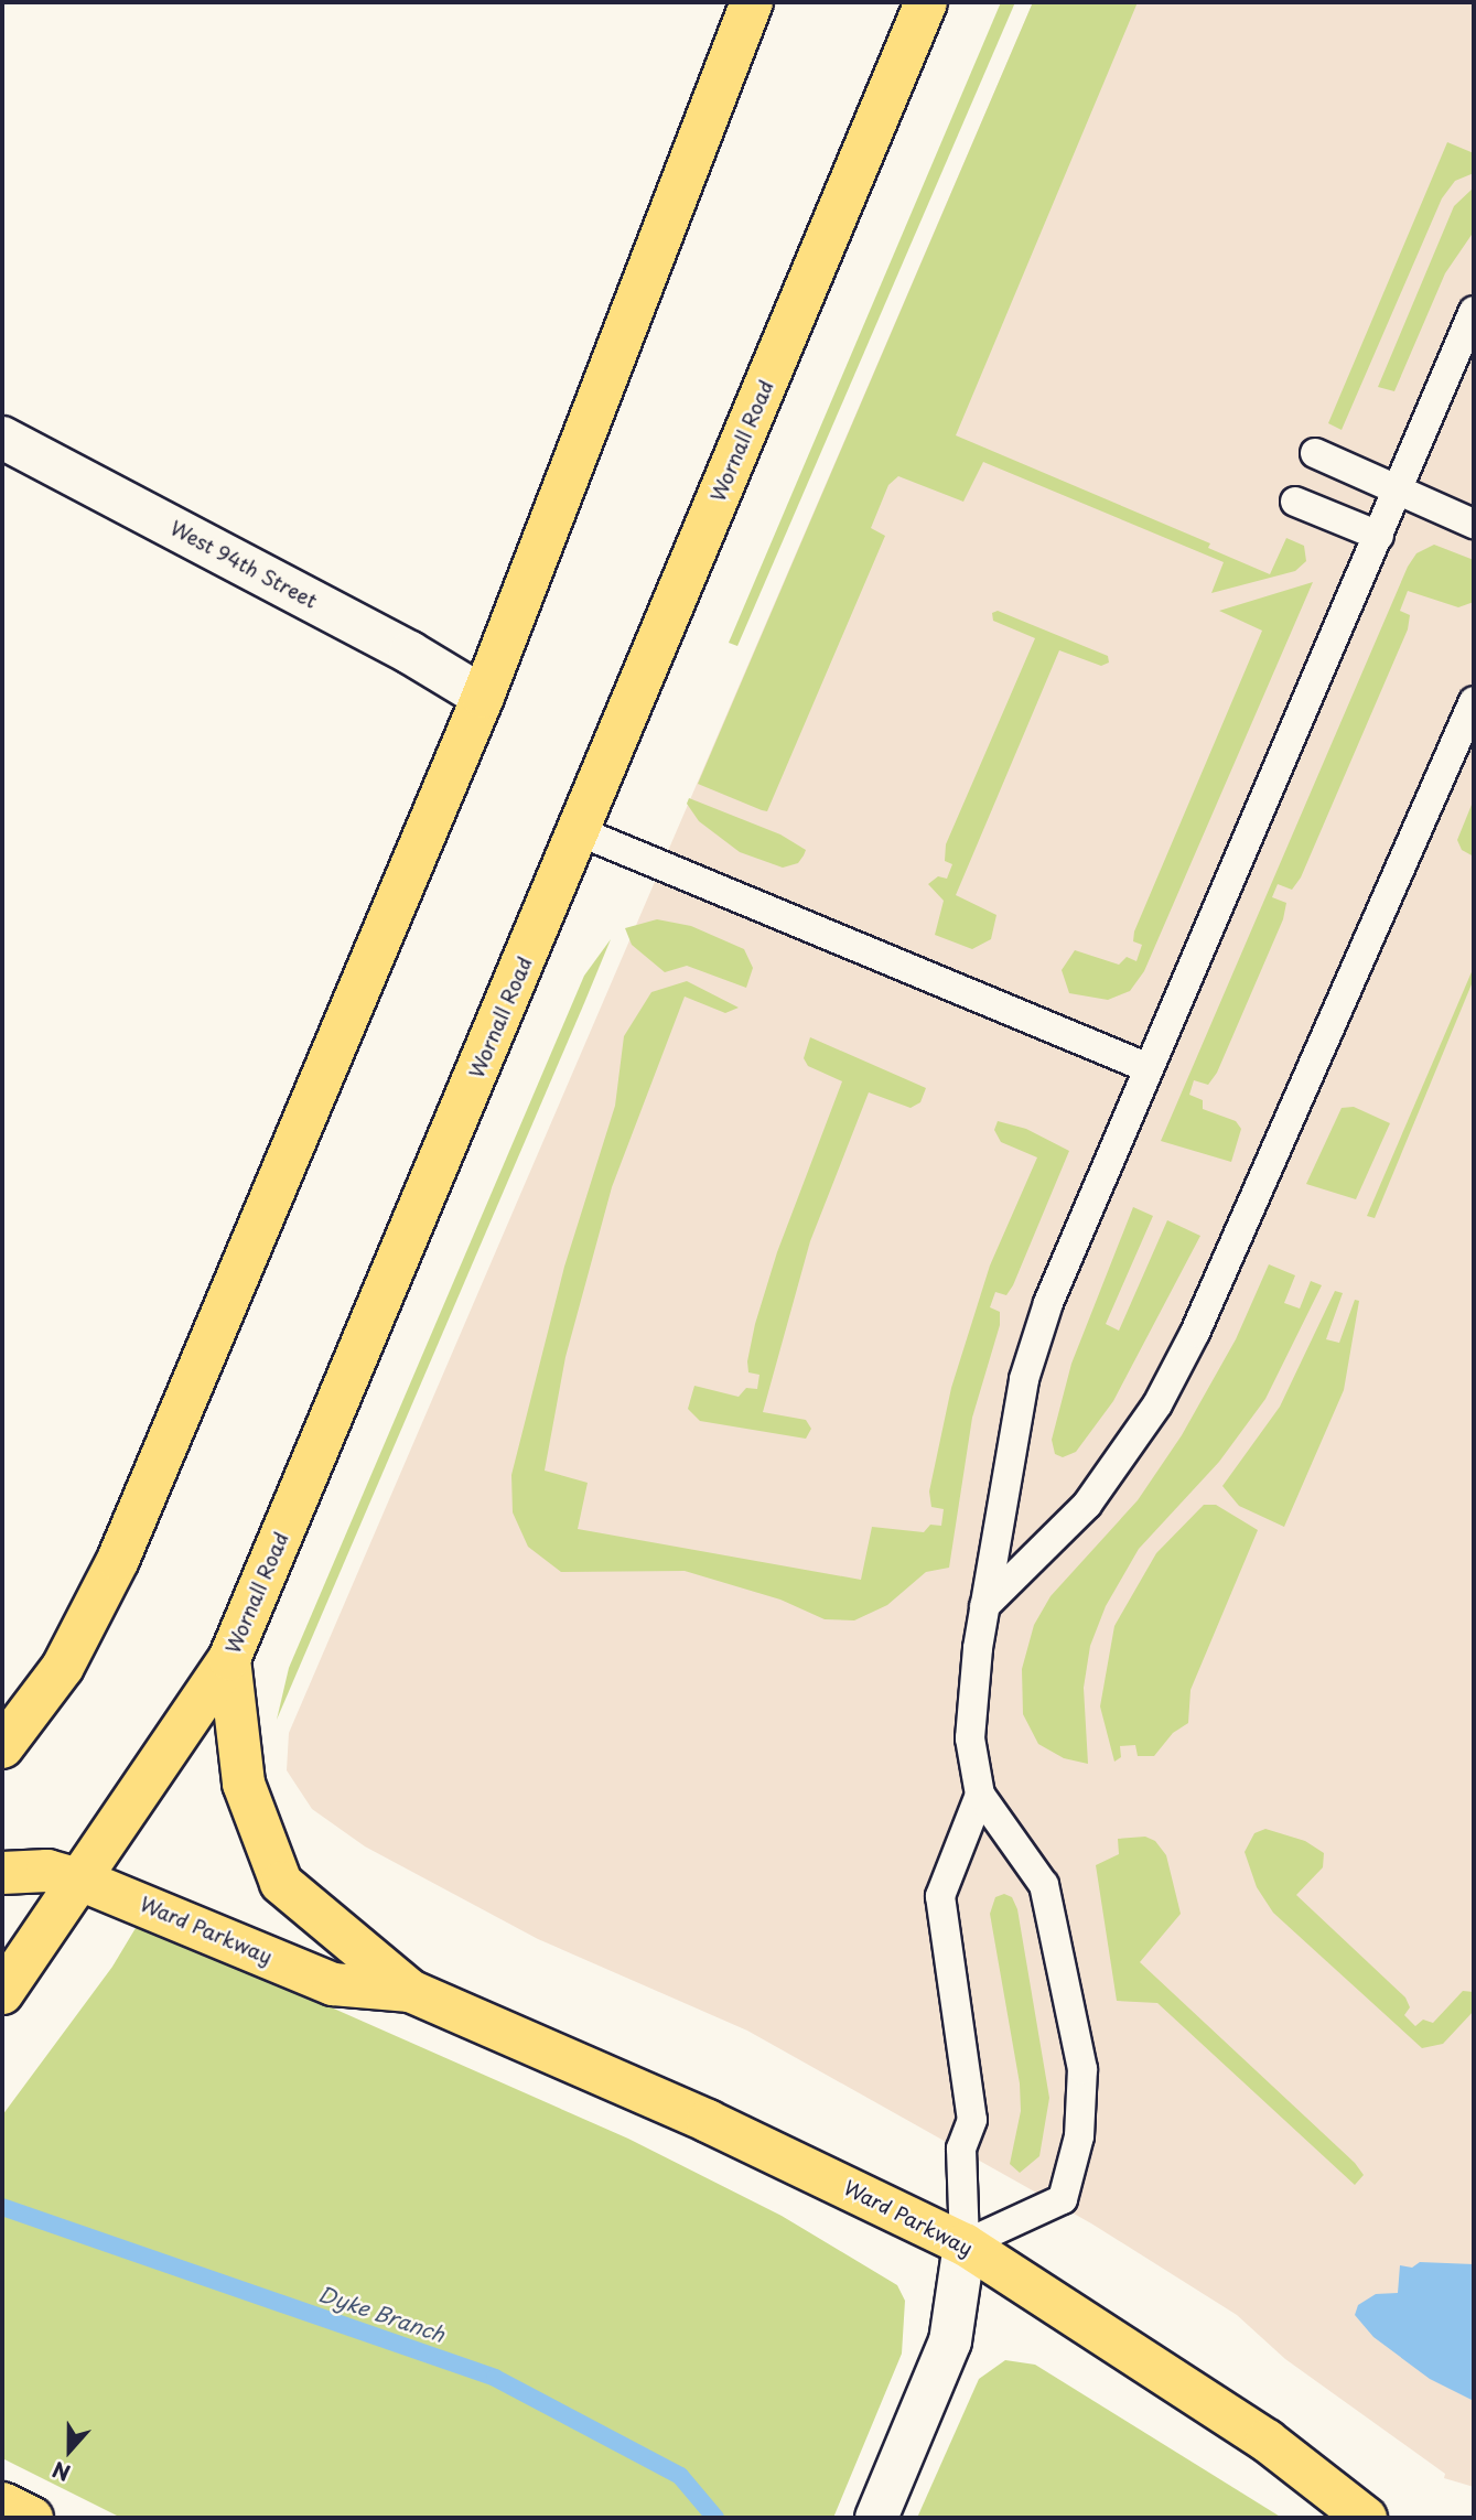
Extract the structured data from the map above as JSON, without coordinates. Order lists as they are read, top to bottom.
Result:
{
  "streets": {
    "main road": ["Wornall Road", "Ward Parkway"],
    "street": ["West 94th Street"]
  },
  "crossings": [
    ["Wornall Road", "Ward Parkway"]
  ],
  "water": ["Dyke Branch"],
  "north": "bottom"
}
